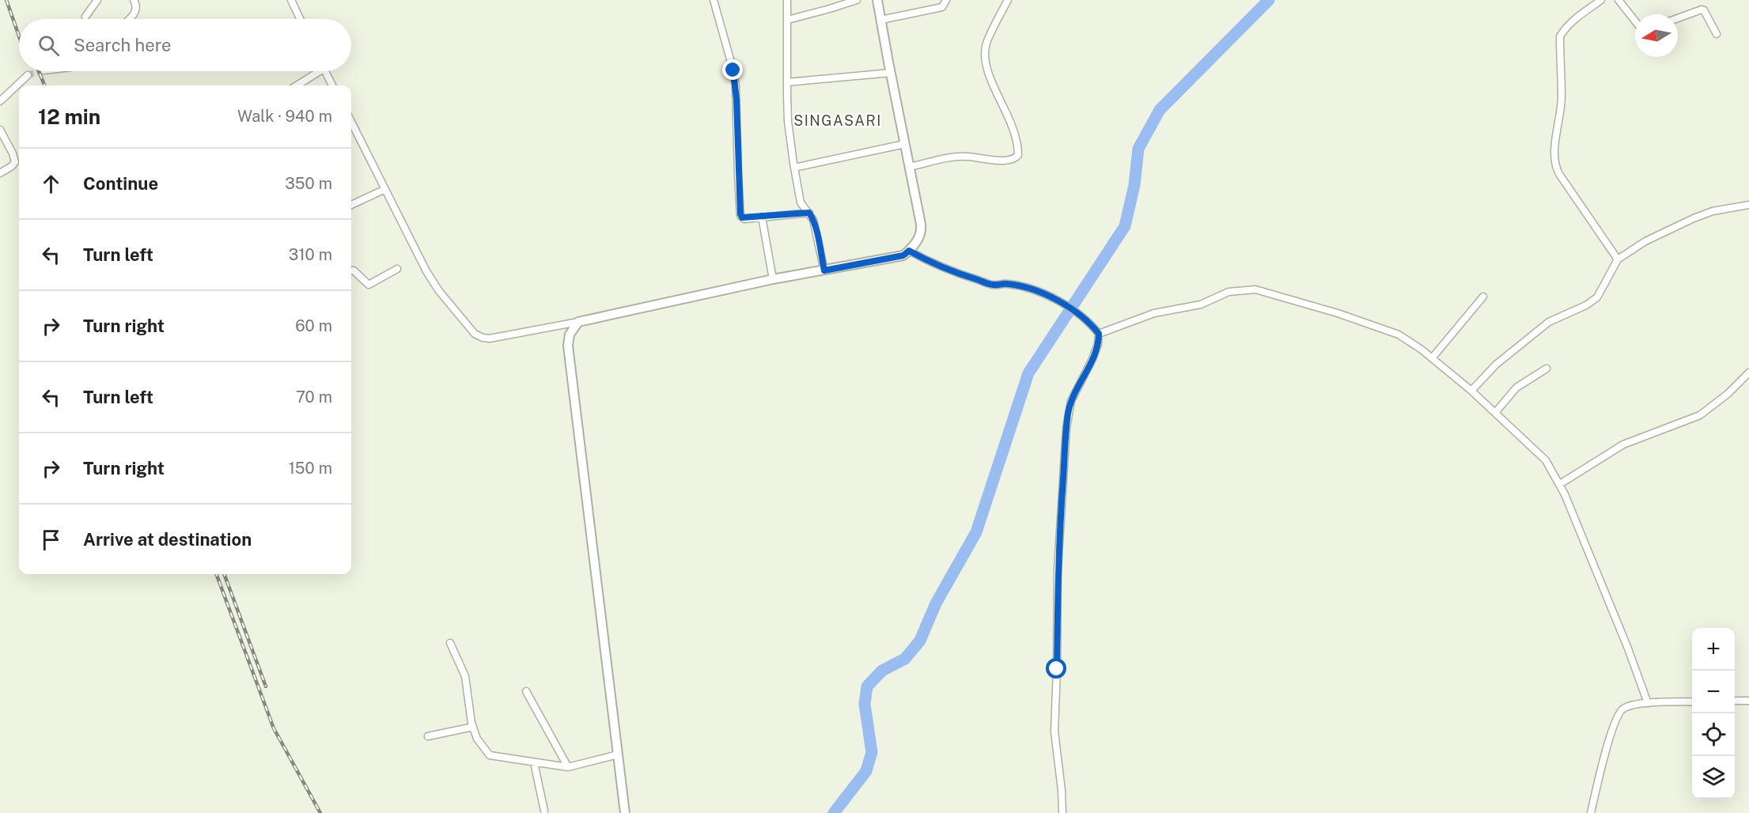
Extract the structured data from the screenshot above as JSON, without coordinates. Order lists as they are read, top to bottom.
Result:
{
  "districts": ["SINGASARI"],
  "north": "left",
  "page": {
    "search": "Search here",
    "heading": ["12 min", "Walk · 940 m"],
    "list": [
      ["Continue", "350 m"],
      ["Turn left", "310 m"],
      ["Turn right", "60 m"],
      ["Turn left", "70 m"],
      ["Turn right", "150 m"],
      "Arrive at destination"
    ],
    "map_buttons": ["+", "−"]
  }
}
